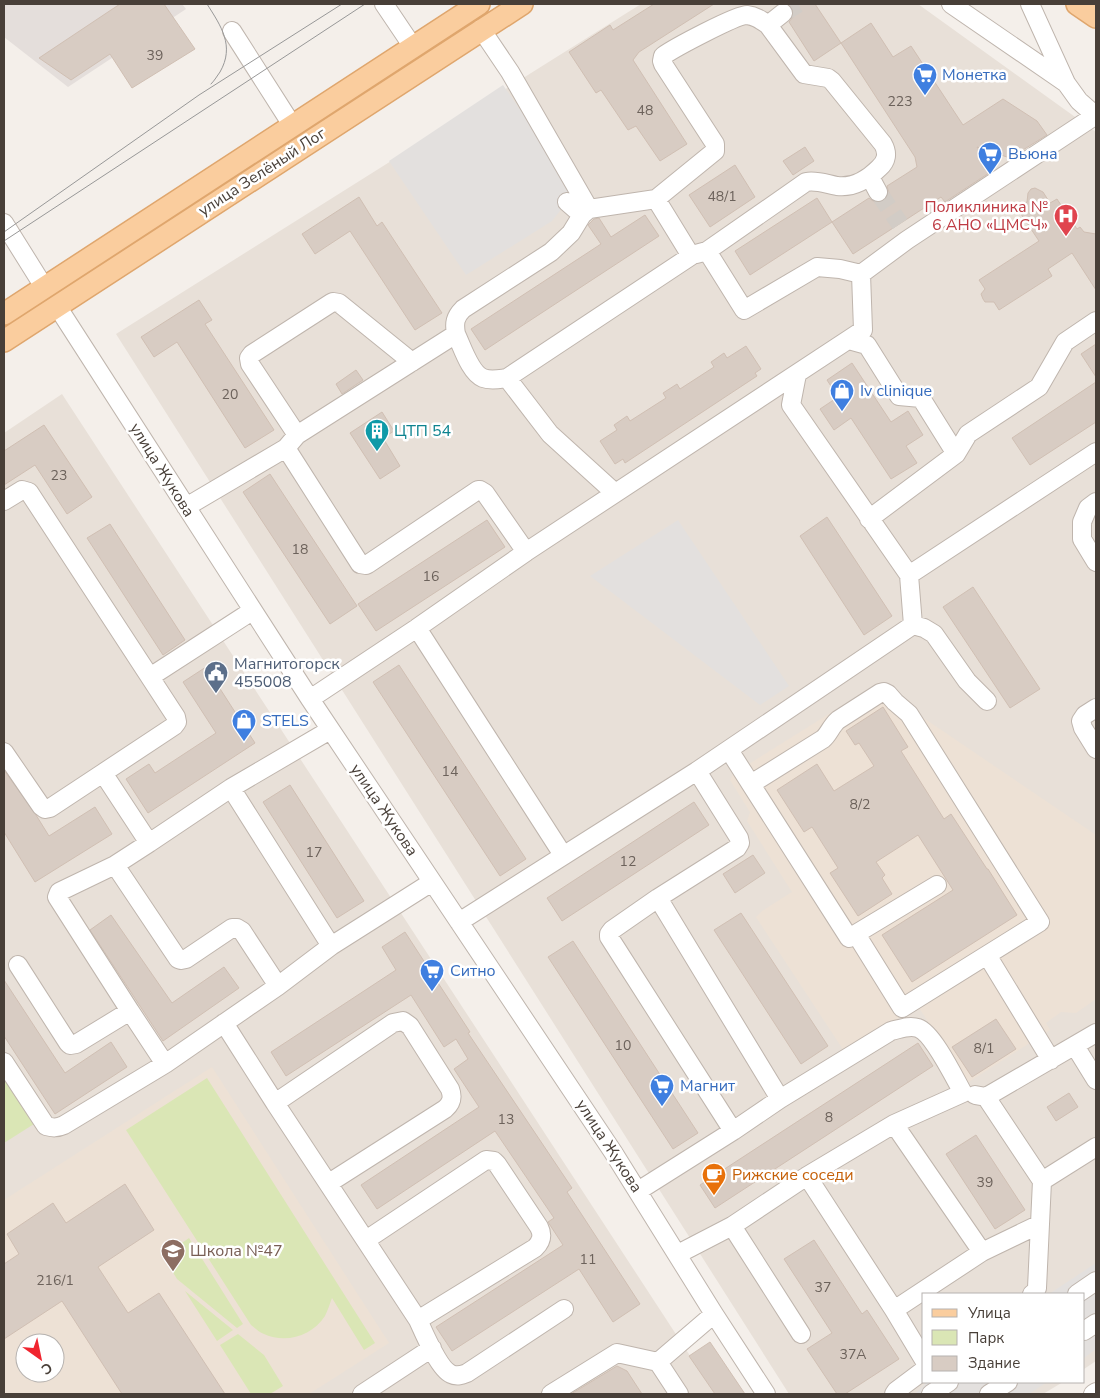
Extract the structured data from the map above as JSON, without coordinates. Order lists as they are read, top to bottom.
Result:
{
  "streets": {
    "main road": ["улица Зелёный Лог", "улица Жукова"]
  },
  "crossings": [
    ["улица Зелёный Лог", "улица Жукова"]
  ],
  "places": {
    "supermarket": [
      "Монетка",
      "Вьюна",
      "Ситно",
      "Магнит"
    ],
    "hospital": ["Поликлиника № 6 АНО «ЦМСЧ»"],
    "shop": ["Iv clinique", "STELS"],
    "building": ["ЦТП 54"],
    "public building": ["Магнитогорск 455008"],
    "cafe": ["Рижские соседи"],
    "school or university": ["Школа №47"]
  },
  "house_numbers": [
    "39",
    "223",
    "48",
    "48/1",
    "20",
    "23",
    "18",
    "16",
    "14",
    "8/2",
    "17",
    "12",
    "10",
    "8/1",
    "8",
    "13",
    "39",
    "11",
    "216/1",
    "37",
    "37А"
  ],
  "legend": ["Улица", "Парк", "Здание"],
  "north": "bottom right"
}
